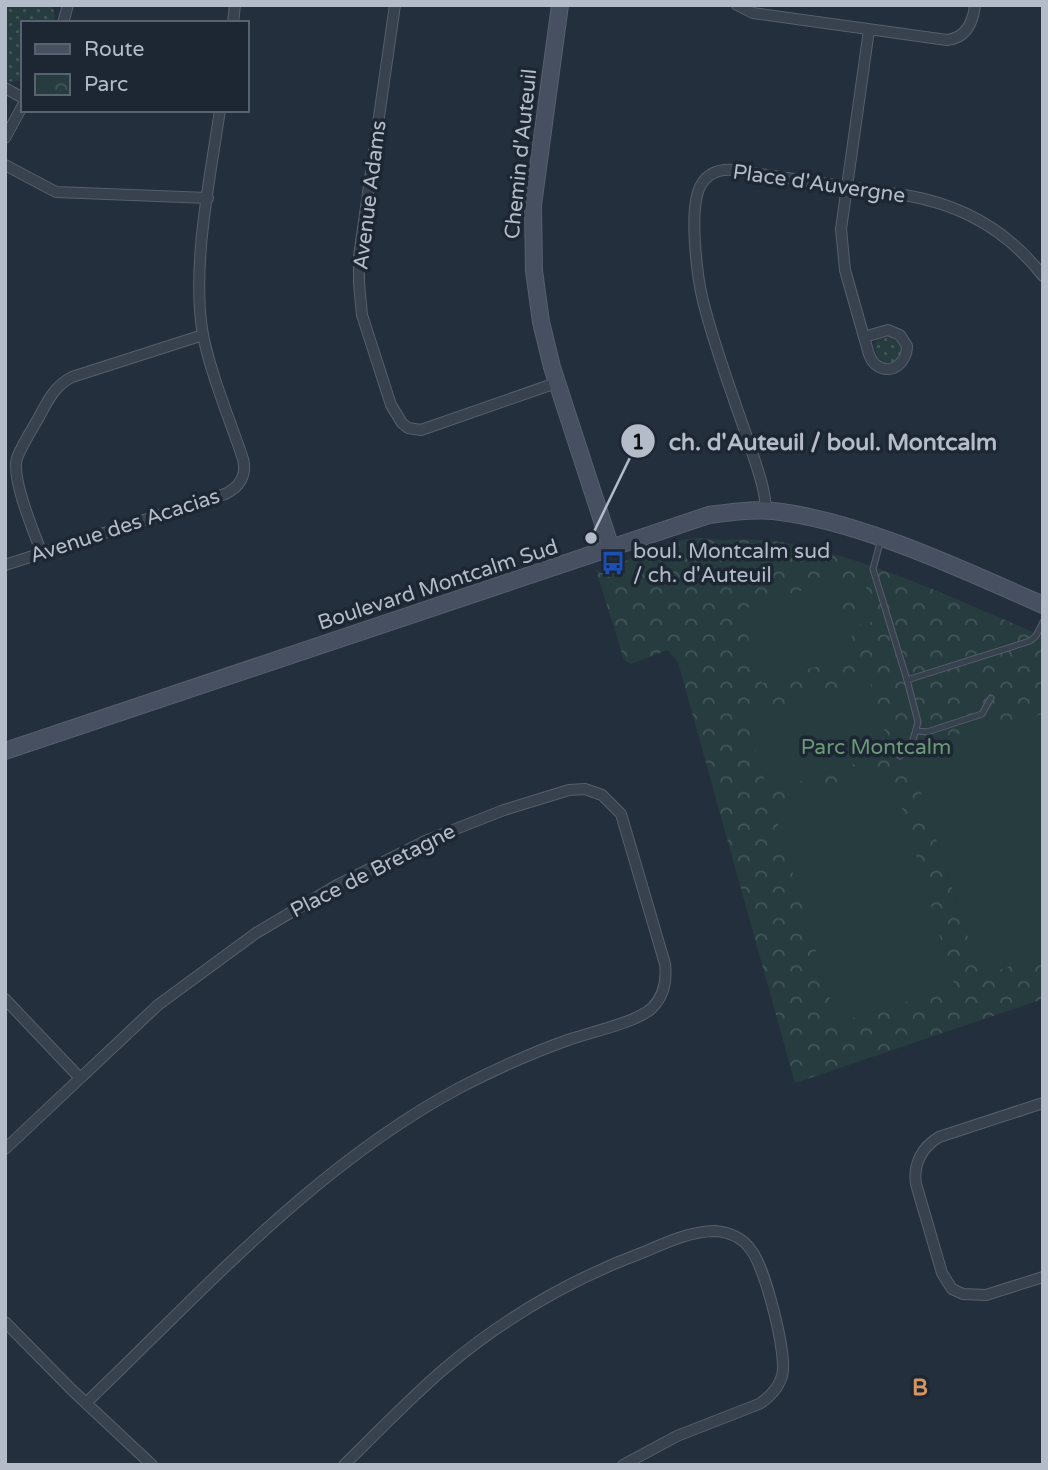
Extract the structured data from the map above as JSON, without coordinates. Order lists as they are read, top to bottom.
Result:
{
  "streets": {
    "street": [
      "Chemin d'Auteuil",
      "Place d'Auvergne",
      "Avenue Adams",
      "Avenue des Acacias",
      "Boulevard Montcalm Sud",
      "Place de Bretagne"
    ]
  },
  "crossings": [
    ["Chemin d'Auteuil", "Avenue Adams"],
    ["Chemin d'Auteuil", "Boulevard Montcalm Sud"],
    ["Place d'Auvergne", "Boulevard Montcalm Sud"]
  ],
  "districts": ["B"],
  "parks": ["Parc Montcalm"],
  "places": {
    "other": ["ch. d'Auteuil / boul. Montcalm"],
    "bus stop": ["boul. Montcalm sud / ch. d'Auteuil"]
  },
  "legend": ["Route", "Parc"]
}
